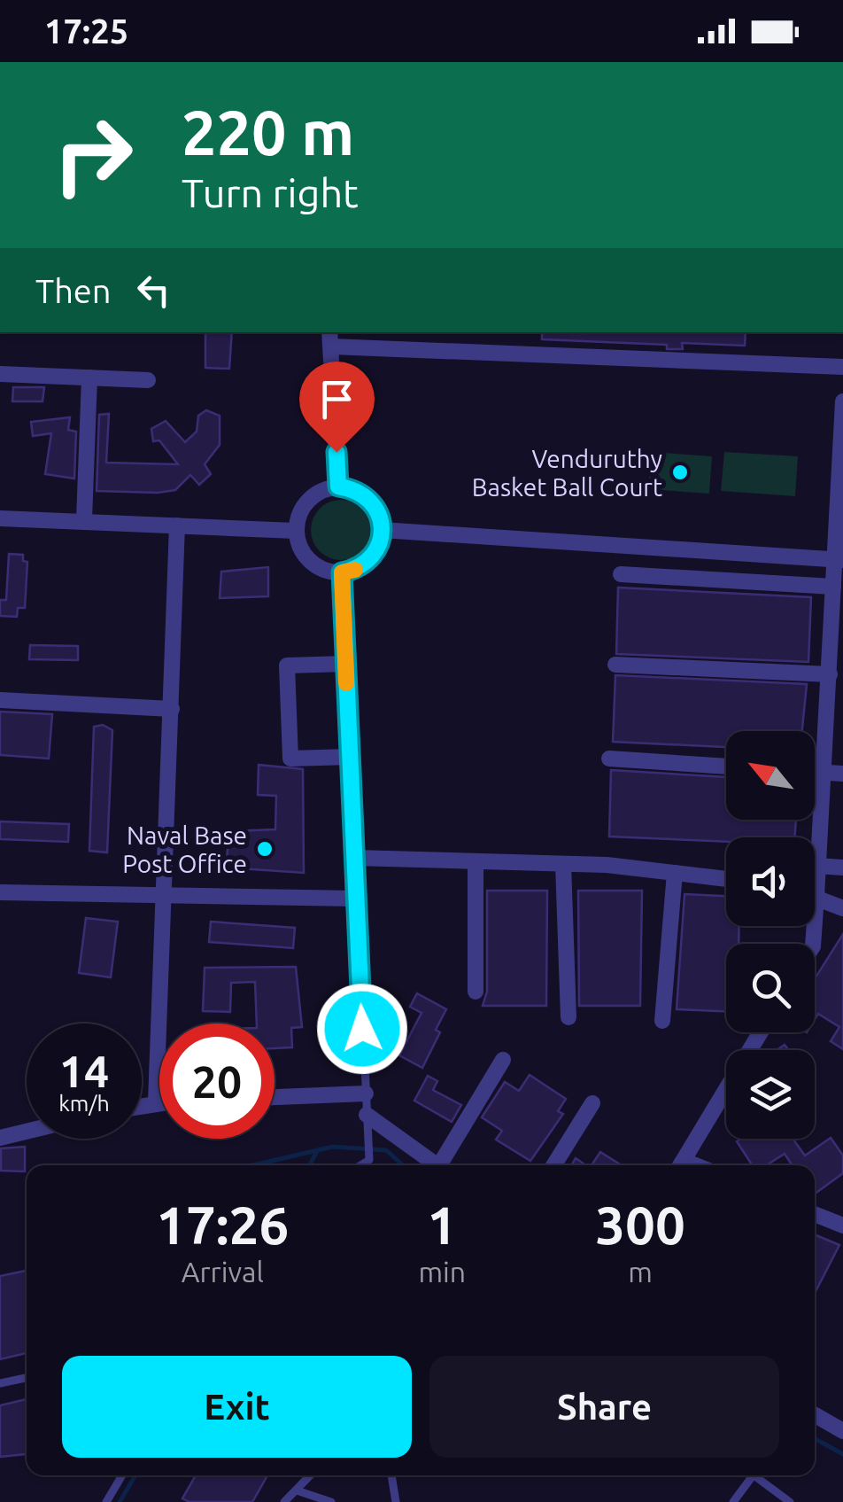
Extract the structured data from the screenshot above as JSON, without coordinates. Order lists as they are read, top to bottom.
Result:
{
  "places": ["Venduruthy Basket Ball Court", "Naval Base Post Office"],
  "north": "top left",
  "page": {
    "status": "17:25",
    "turn": ["220 m", "Turn right"],
    "then": "Then",
    "speed": "14 km/h",
    "limit": "20",
    "eta": [
      "17:26",
      "Arrival",
      "1",
      "min",
      "300",
      "m"
    ],
    "buttons": ["Exit", "Share"]
  }
}
